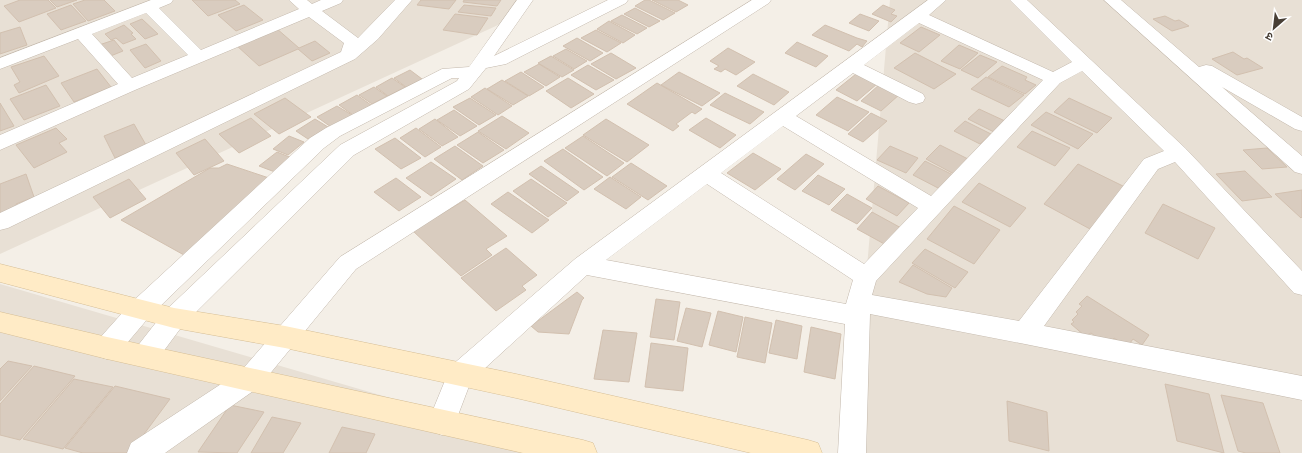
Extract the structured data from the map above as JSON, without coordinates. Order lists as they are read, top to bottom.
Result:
{
  "north": "bottom left"
}
